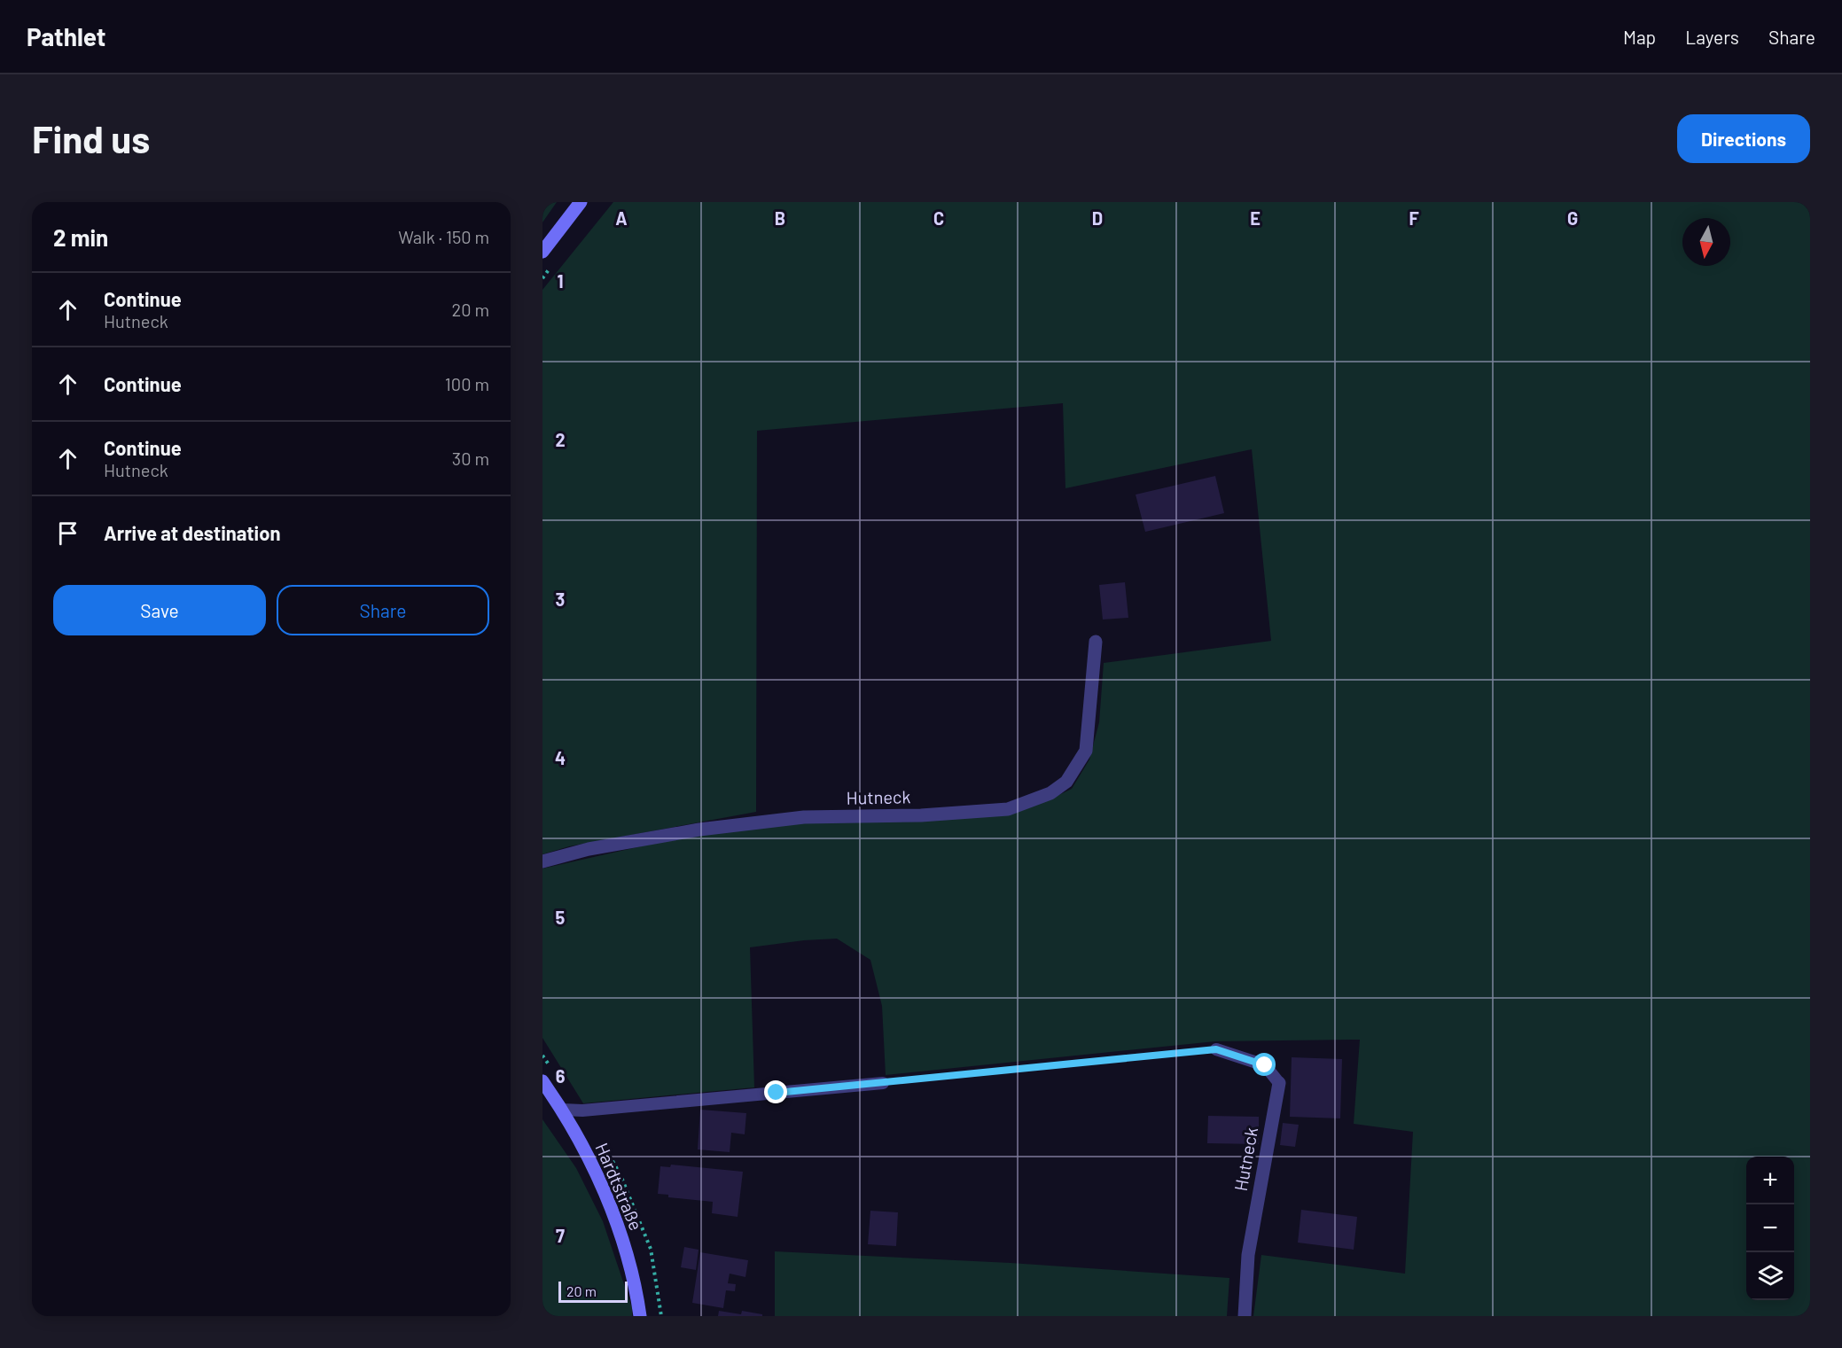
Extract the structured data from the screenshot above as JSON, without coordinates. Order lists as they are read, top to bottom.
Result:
{
  "streets": {
    "main road": ["Hardtstraße"],
    "street": ["Hutneck"]
  },
  "scale_bar": "20 m",
  "north": "bottom",
  "page": {
    "header": "Pathlet",
    "nav": ["Map", "Layers", "Share"],
    "buttons": [
      "Directions",
      ["Save", "Share"]
    ],
    "title": "Find us",
    "heading": ["2 min", "Walk · 150 m"],
    "list": [
      ["Continue", "Hutneck", "20 m"],
      ["Continue", "100 m"],
      ["Continue", "Hutneck", "30 m"],
      "Arrive at destination"
    ],
    "map_buttons": ["+", "−"],
    "scale": "20 m"
  },
  "grid": {
    "columns": [
      "A",
      "B",
      "C",
      "D",
      "E",
      "F",
      "G"
    ],
    "rows": [
      "1",
      "2",
      "3",
      "4",
      "5",
      "6",
      "7"
    ]
  }
}
